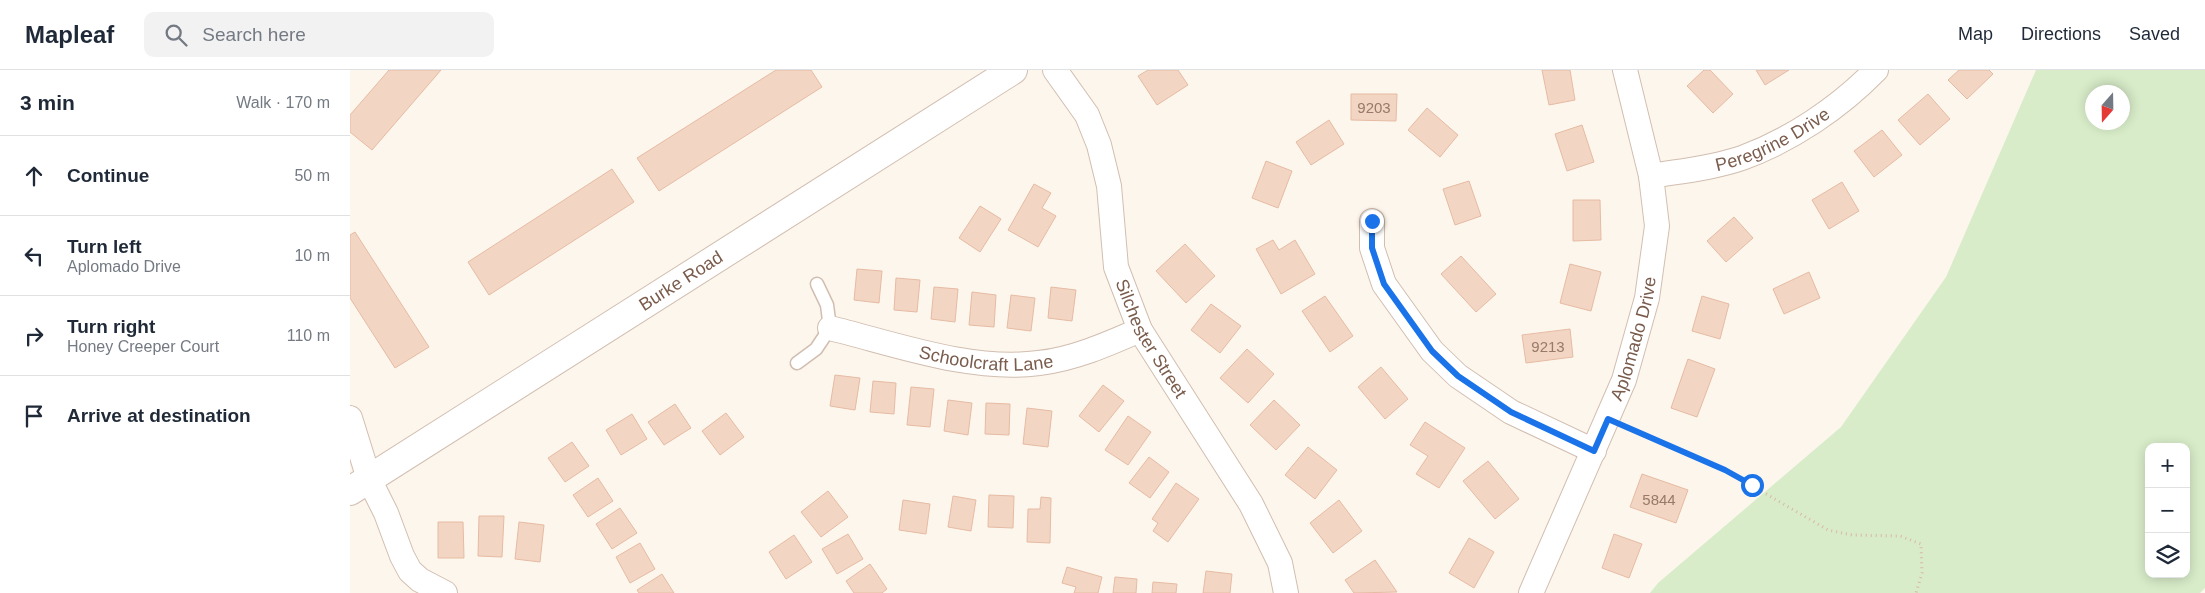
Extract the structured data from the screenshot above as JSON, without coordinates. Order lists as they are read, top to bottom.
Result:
{
  "streets": {
    "street": [
      "Peregrine Drive",
      "Burke Road",
      "Silchester Street",
      "Aplomado Drive",
      "Schoolcraft Lane"
    ]
  },
  "crossings": [
    ["Peregrine Drive", "Aplomado Drive"],
    ["Silchester Street", "Schoolcraft Lane"]
  ],
  "house_numbers": ["9203", "9213", "5844"],
  "north": "bottom",
  "page": {
    "header": "Mapleaf",
    "search": "Search here",
    "nav": ["Map", "Directions", "Saved"],
    "heading": ["3 min", "Walk · 170 m"],
    "list": [
      ["Continue", "50 m"],
      ["Turn left", "Aplomado Drive", "10 m"],
      ["Turn right", "Honey Creeper Court", "110 m"],
      "Arrive at destination"
    ],
    "map_buttons": ["+", "−"]
  }
}
